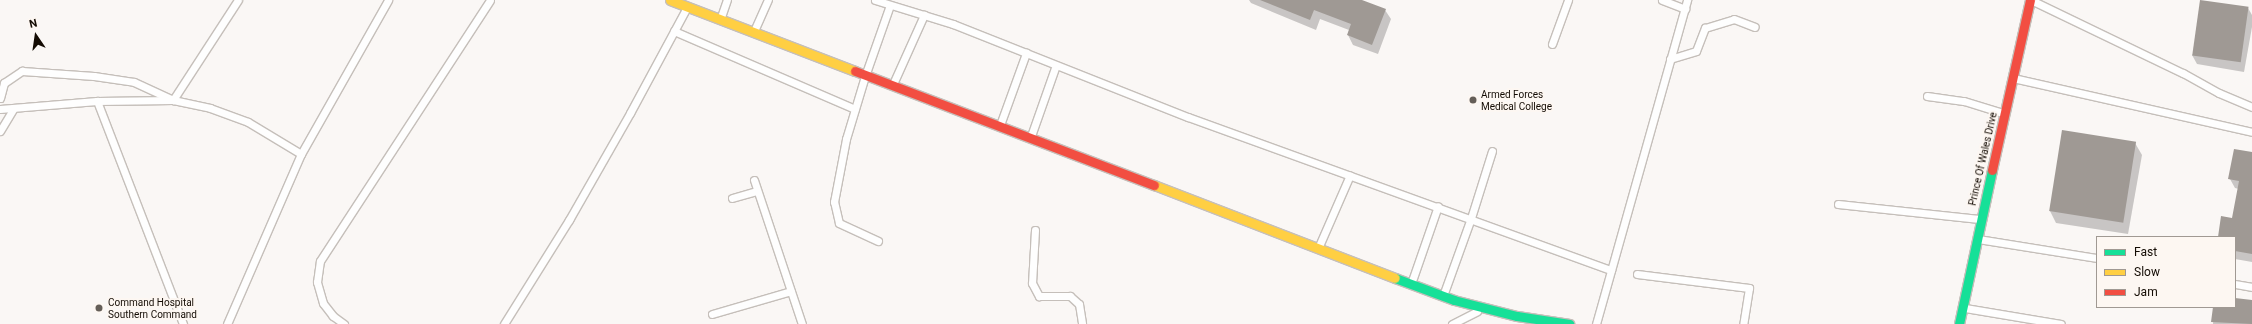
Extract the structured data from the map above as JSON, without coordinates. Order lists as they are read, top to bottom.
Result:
{
  "streets": {
    "street": ["Prince Of Wales Drive"]
  },
  "places": ["Armed Forces Medical College", "Command Hospital Southern Command"],
  "legend": ["Fast", "Slow", "Jam"],
  "north": "top"
}
